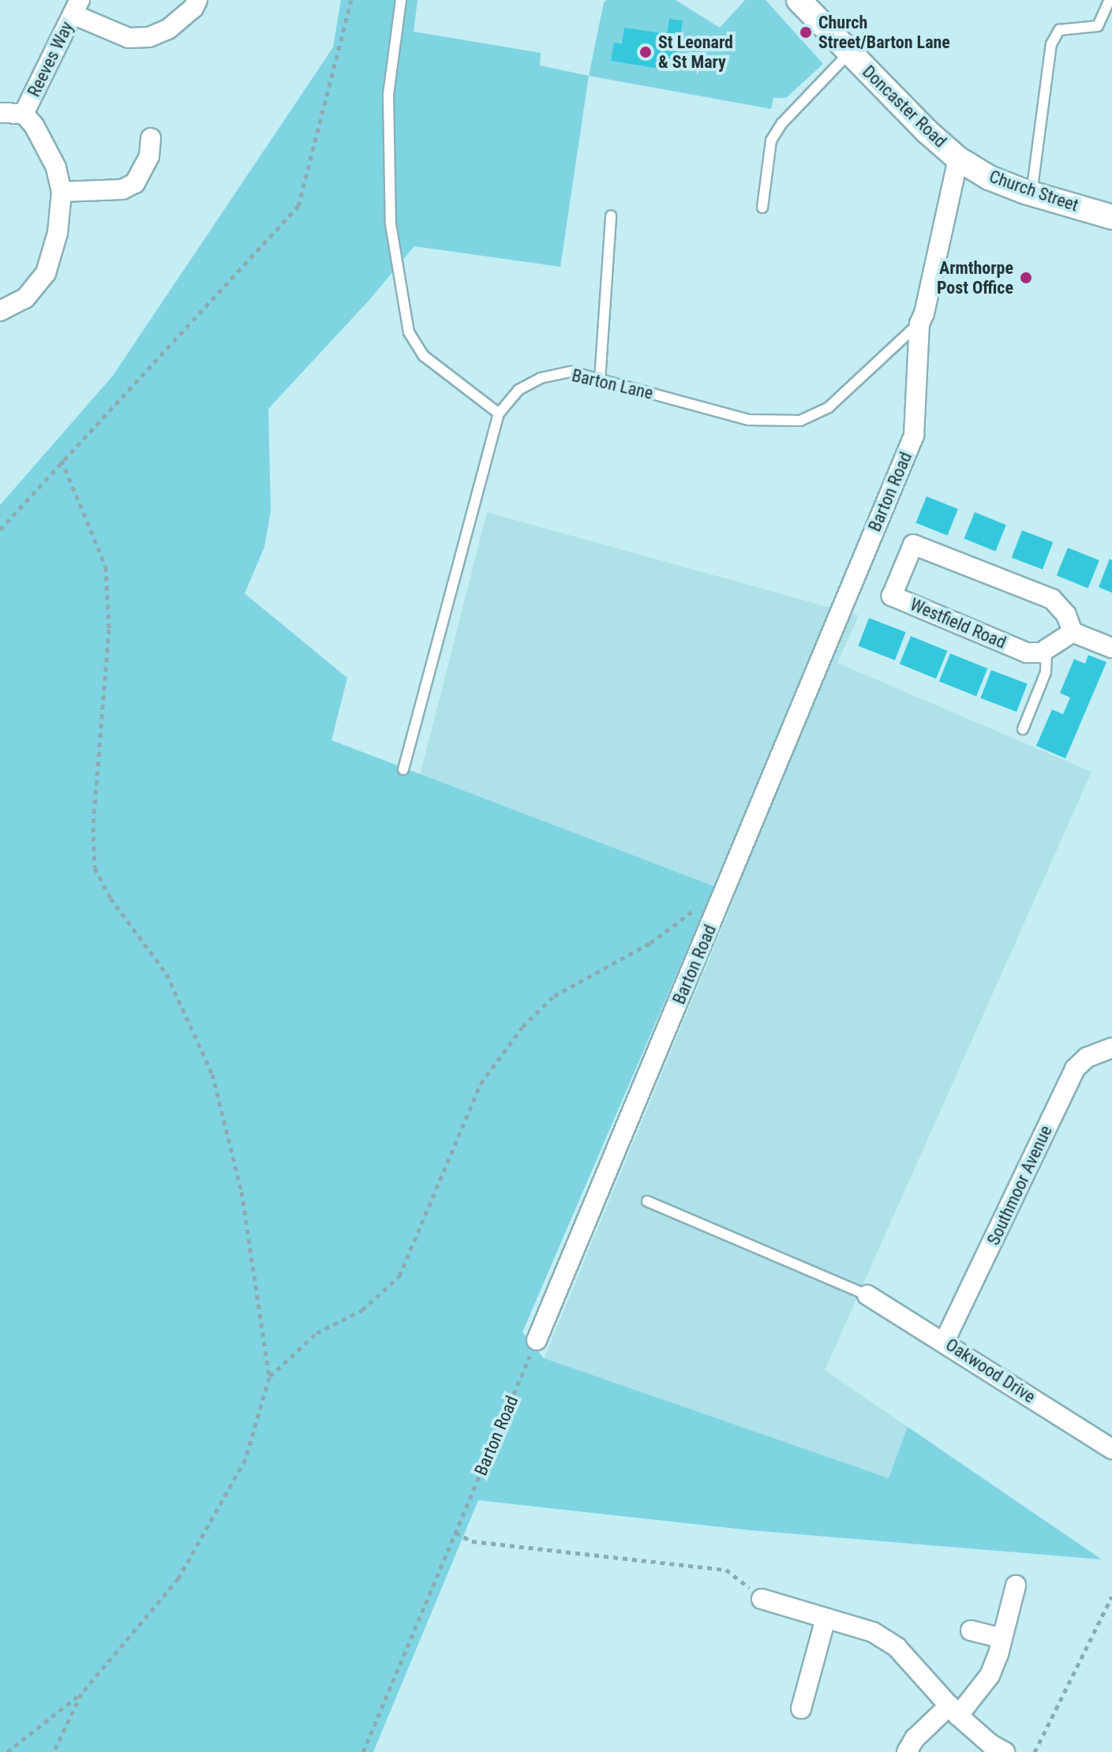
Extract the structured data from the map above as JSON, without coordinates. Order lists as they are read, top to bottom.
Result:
{
  "streets": {
    "street": [
      "Reeves Way",
      "Doncaster Road",
      "Church Street",
      "Barton Road",
      "Westfield Road",
      "Southmoor Avenue",
      "Oakwood Drive"
    ],
    "lane": ["Barton Lane"]
  },
  "crossings": [
    ["Doncaster Road", "Church Street"],
    ["Doncaster Road", "Barton Road"],
    ["Church Street", "Barton Road"],
    ["Barton Lane", "Barton Road"],
    ["Southmoor Avenue", "Oakwood Drive"]
  ],
  "places": ["Church Street/Barton Lane", "St Leonard & St Mary", "Armthorpe Post Office"]
}
